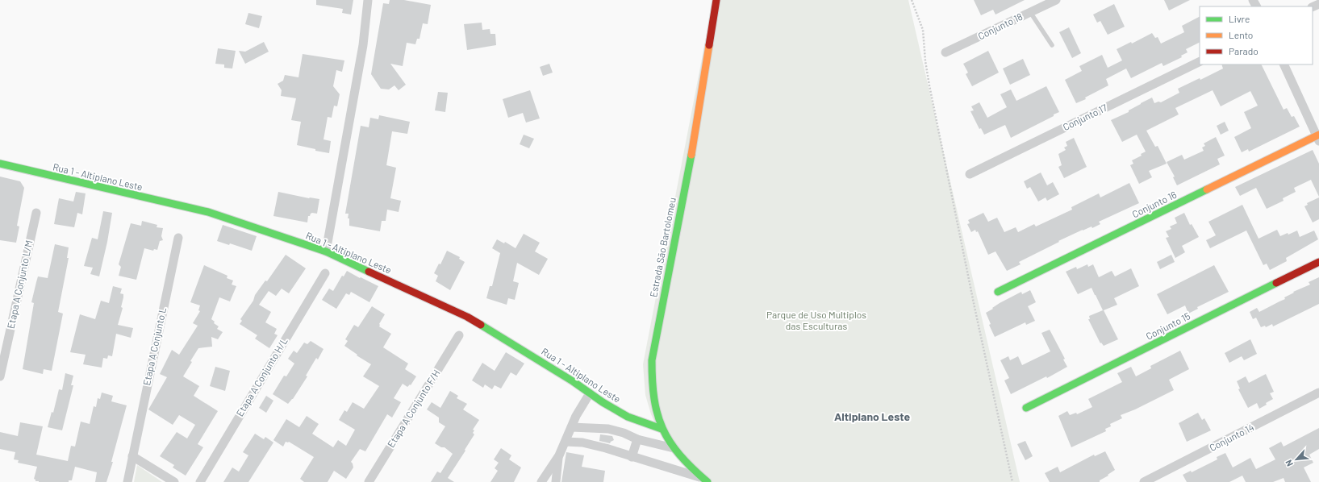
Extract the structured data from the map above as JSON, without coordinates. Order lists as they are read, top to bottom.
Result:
{
  "streets": {
    "street": [
      "Conjunto 18",
      "Conjunto 17",
      "Rua 1 - Altiplano Leste",
      "Conjunto 16",
      "Estrada São Bartolomeu",
      "Etapa A Conjunto L/M",
      "Conjunto 15",
      "Etapa A Conjunto L",
      "Etapa A Conjunto H/L",
      "Etapa A Conjunto F/H",
      "Conjunto 14"
    ]
  },
  "crossings": [
    ["Rua 1 - Altiplano Leste", "Estrada São Bartolomeu"]
  ],
  "districts": ["Altiplano Leste"],
  "parks": ["Parque de Uso Multiplos das Esculturas"],
  "legend": ["Livre", "Lento", "Parado"],
  "north": "bottom left"
}
